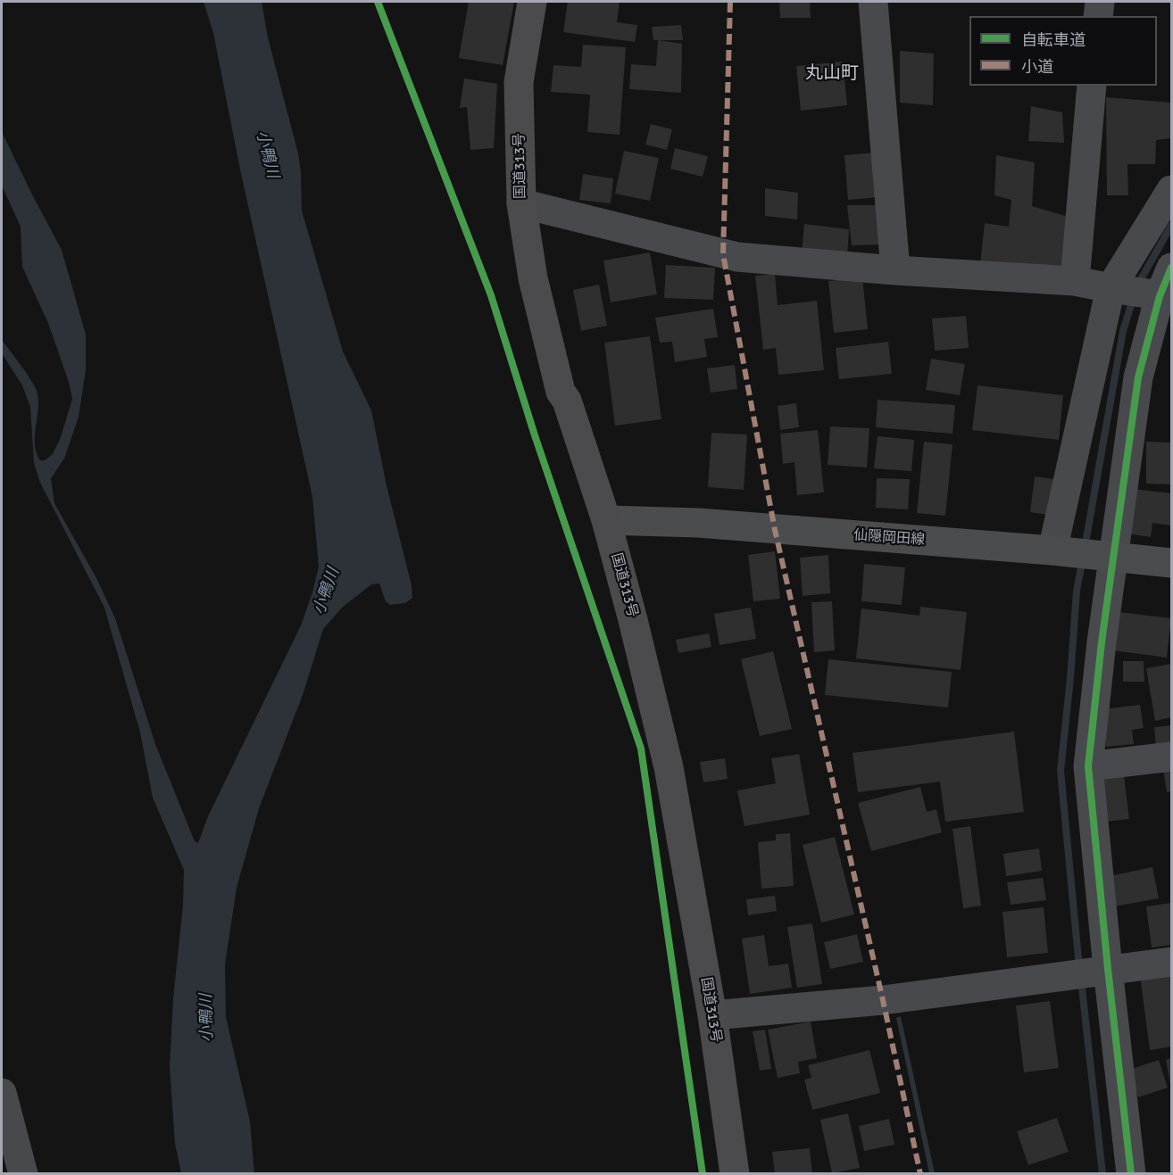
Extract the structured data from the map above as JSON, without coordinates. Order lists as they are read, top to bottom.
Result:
{
  "streets": {
    "highway": ["国道313号"],
    "main road": ["仙隠岡田線"]
  },
  "crossings": [
    ["国道313号", "仙隠岡田線"]
  ],
  "districts": ["丸山町"],
  "water": ["小鴨川"],
  "legend": ["自転車道", "小道"]
}
